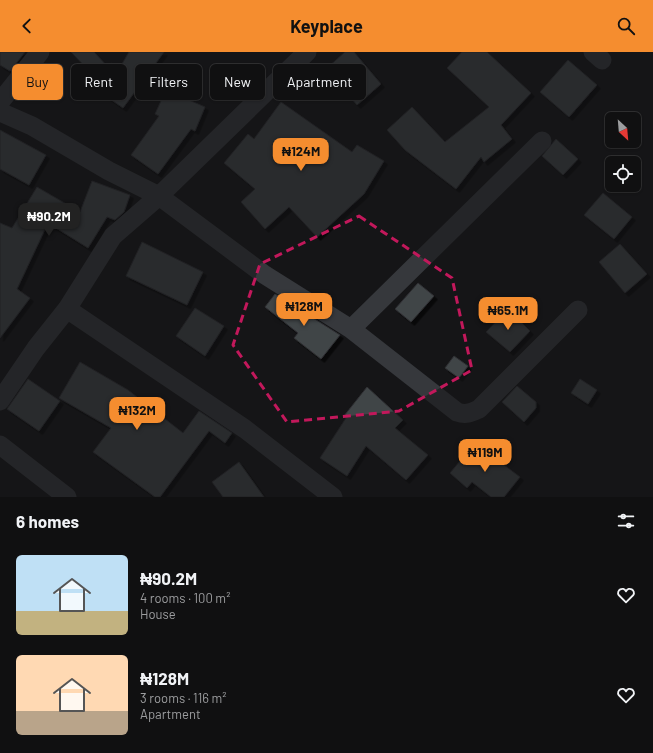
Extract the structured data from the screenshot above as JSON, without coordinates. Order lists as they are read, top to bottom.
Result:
{
  "north": "bottom right",
  "page": {
    "header": "Keyplace",
    "chip": [
      "Buy",
      "Rent",
      "Filters",
      "New",
      "Apartment"
    ],
    "price": [
      "₦124M",
      "₦90.2M",
      "₦128M",
      "₦65.1M",
      "₦132M",
      "₦119M"
    ],
    "heading": "6 homes",
    "list": [
      {
        "name": "₦90.2M",
        "note": "4 rooms · 100 m² · House"
      },
      {
        "name": "₦128M",
        "note": "3 rooms · 116 m² · Apartment"
      }
    ]
  }
}
